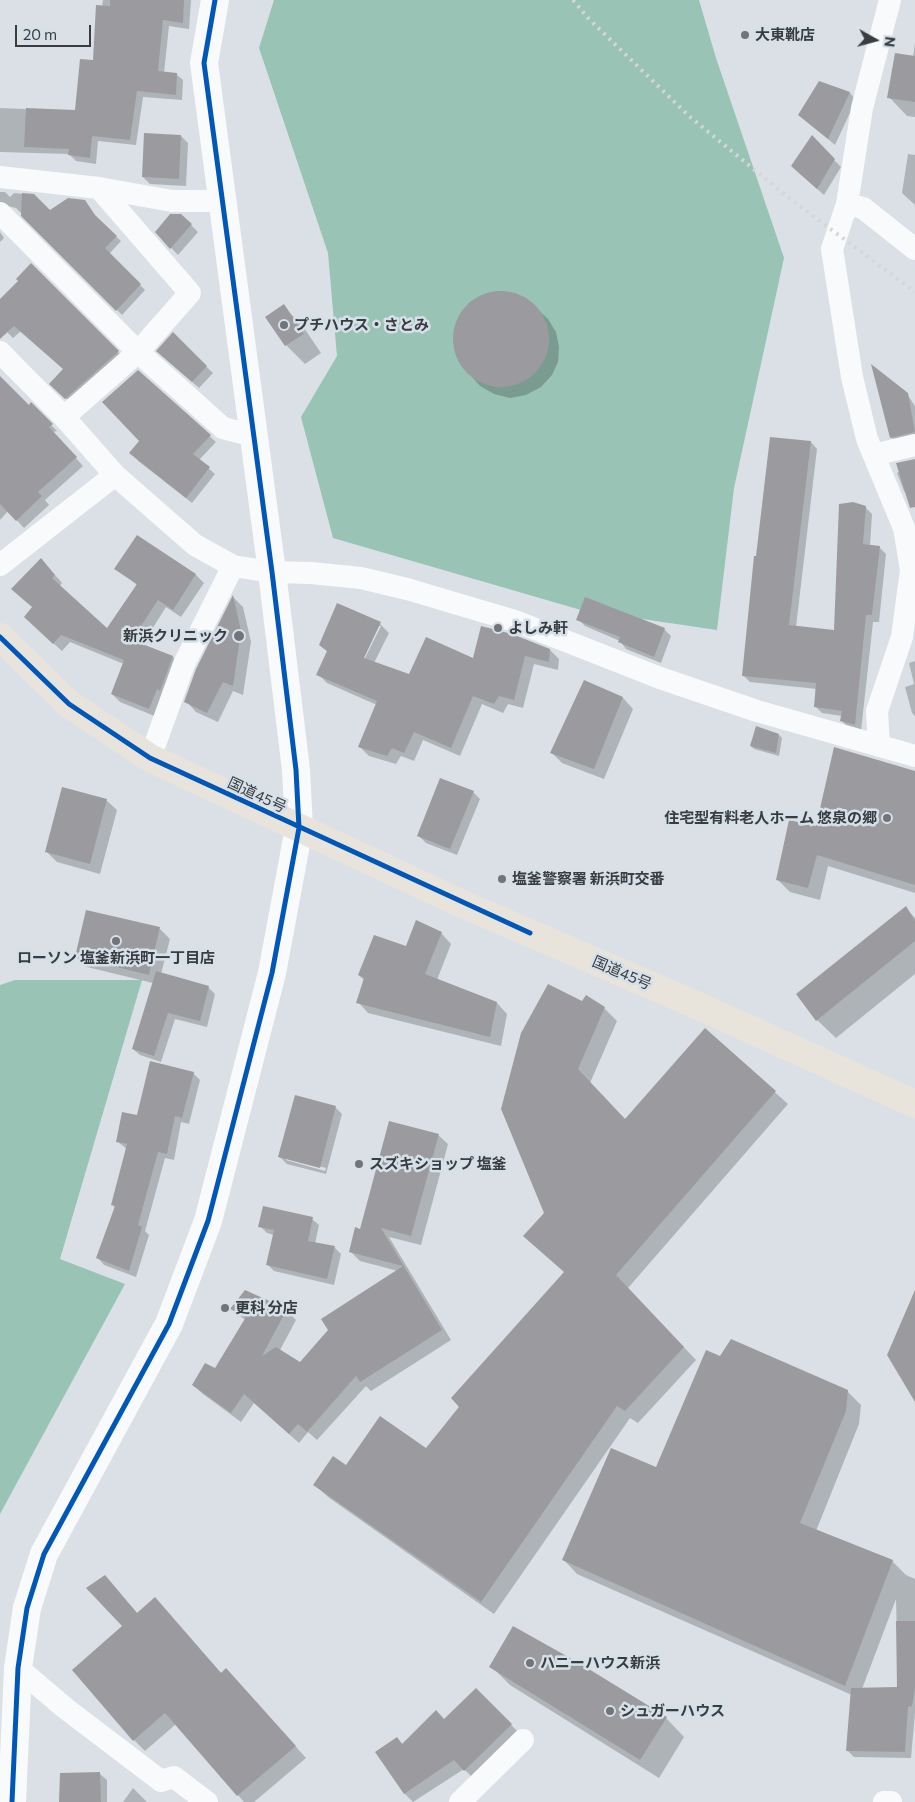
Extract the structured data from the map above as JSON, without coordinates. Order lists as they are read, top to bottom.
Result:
{
  "streets": {
    "highway": ["国道45号"]
  },
  "places": [
    "大東靴店",
    "プチハウス・さとみ",
    "よしみ軒",
    "新浜クリニック",
    "住宅型有料老人ホーム 悠泉の郷",
    "塩釜警察署 新浜町交番",
    "ローソン 塩釜新浜町一丁目店",
    "スズキショップ 塩釜",
    "更科 分店",
    "ハニーハウス新浜",
    "シュガーハウス"
  ],
  "scale_bar": "20 m",
  "north": "right"
}
